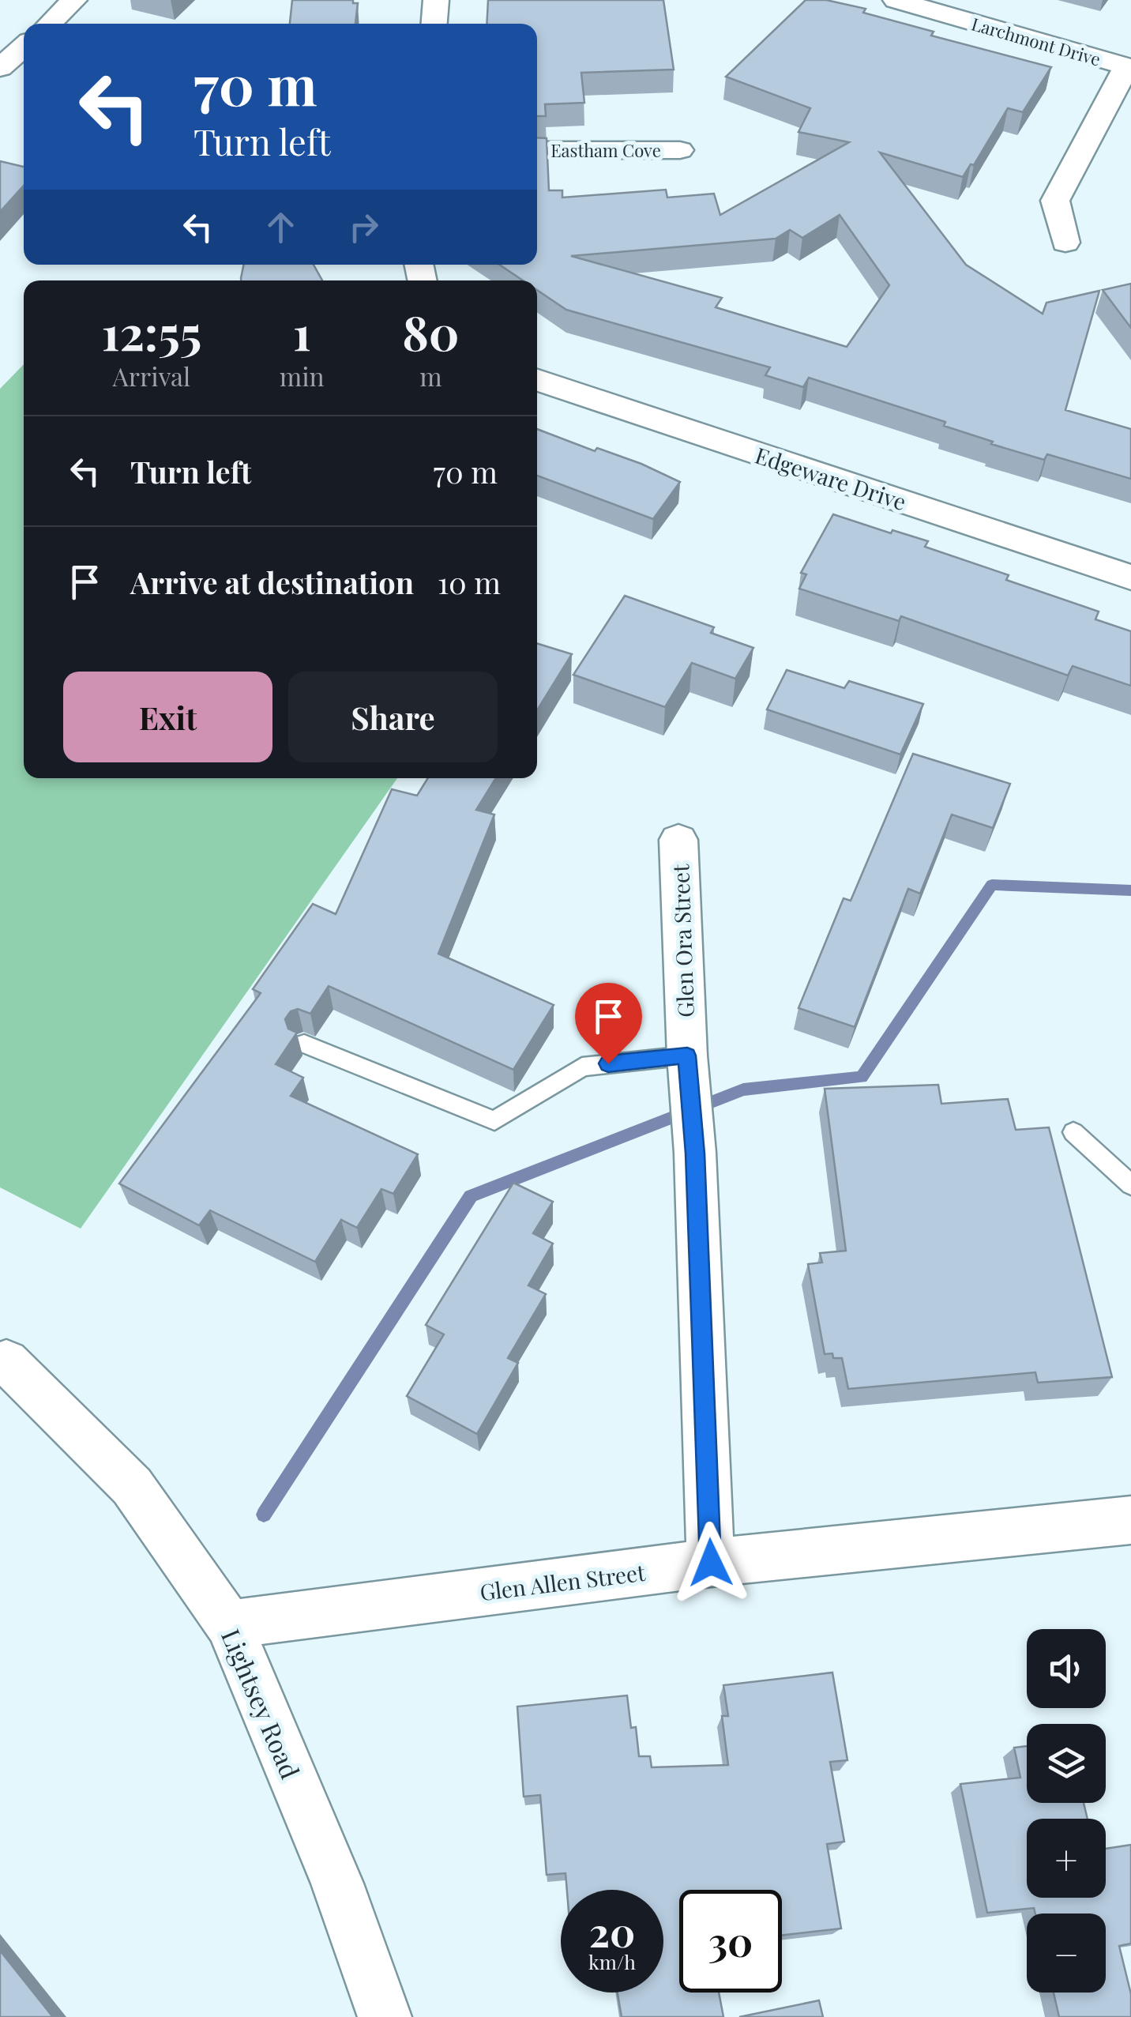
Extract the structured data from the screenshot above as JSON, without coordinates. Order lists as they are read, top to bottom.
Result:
{
  "streets": {
    "street": [
      "Larchmont Drive",
      "Eastham Cove",
      "Edgeware Drive",
      "Glen Ora Street",
      "Glen Allen Street",
      "Lightsey Road"
    ]
  },
  "crossings": [
    ["Glen Ora Street", "Glen Allen Street"],
    ["Glen Allen Street", "Lightsey Road"]
  ],
  "page": {
    "turn": ["70 m", "Turn left"],
    "eta": [
      "12:55",
      "Arrival",
      "1",
      "min",
      "80",
      "m"
    ],
    "list": [
      {
        "name": "Turn left",
        "value": "70 m"
      },
      {
        "name": "Arrive at destination",
        "value": "10 m"
      }
    ],
    "buttons": ["Exit", "Share"],
    "map_buttons": ["+", "−"],
    "speed": "20 km/h",
    "limit": "30"
  }
}
